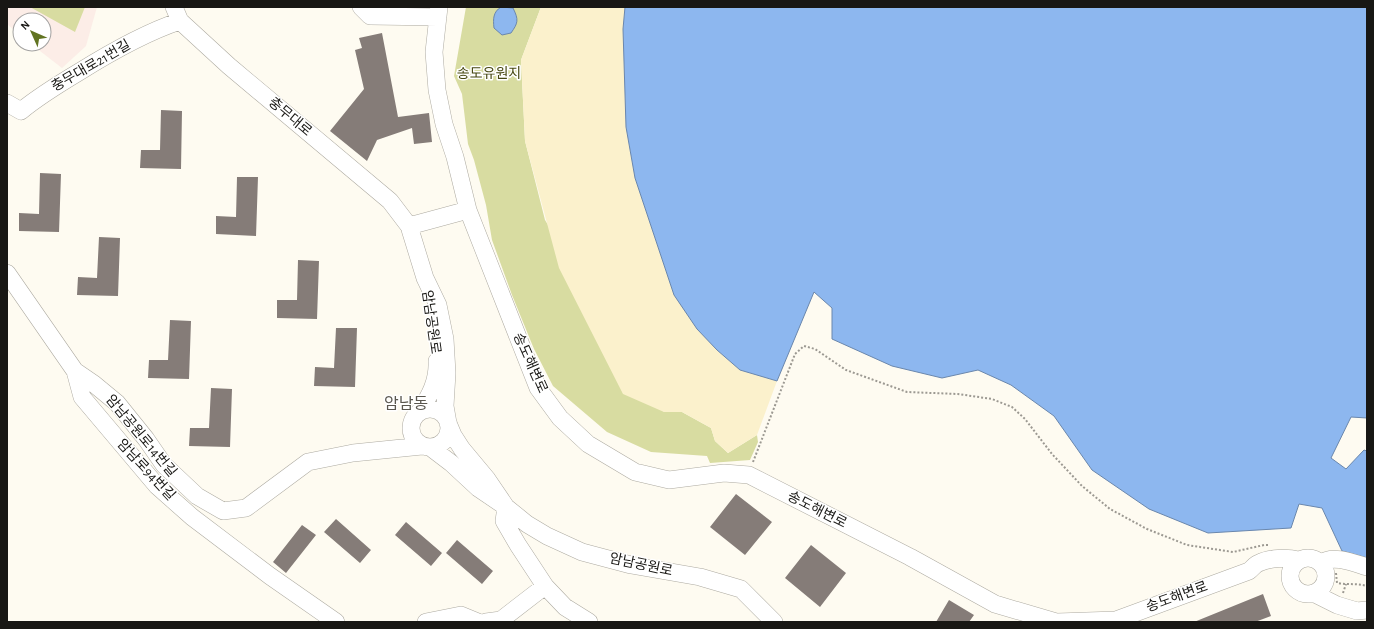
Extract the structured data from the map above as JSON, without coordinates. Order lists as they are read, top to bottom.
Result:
{
  "streets": {
    "street": [
      "충무대로21번길",
      "충무대로",
      "암남공원로",
      "송도해변로",
      "암남공원로14번길",
      "암남로94번길"
    ]
  },
  "crossings": [
    ["충무대로21번길", "충무대로"],
    ["충무대로", "암남공원로"],
    ["암남공원로", "암남공원로14번길"],
    ["암남공원로14번길", "암남로94번길"]
  ],
  "districts": ["암남동"],
  "parks": ["송도유원지"],
  "north": "top left"
}
